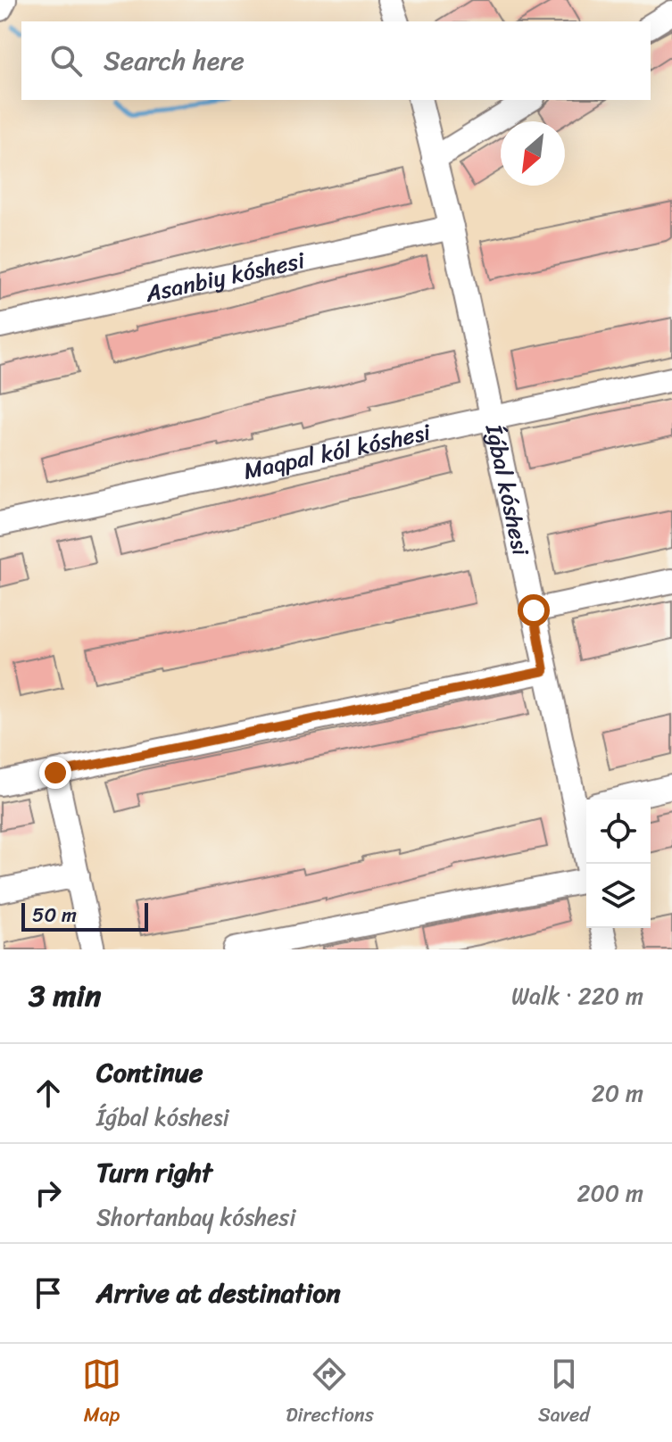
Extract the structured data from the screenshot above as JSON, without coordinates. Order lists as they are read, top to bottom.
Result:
{
  "streets": {
    "street": ["Asanbiy kóshesi", "Maqpal kól kóshesi", "Íǵbal kóshesi"]
  },
  "crossings": [
    ["Asanbiy kóshesi", "Íǵbal kóshesi"],
    ["Maqpal kól kóshesi", "Íǵbal kóshesi"]
  ],
  "scale_bar": "50 m",
  "north": "bottom left",
  "page": {
    "search": "Search here",
    "scale": "50 m",
    "heading": ["3 min", "Walk · 220 m"],
    "list": [
      ["Continue", "Íǵbal kóshesi", "20 m"],
      ["Turn right", "Shortanbay kóshesi", "200 m"],
      "Arrive at destination"
    ],
    "nav": ["Map", "Directions", "Saved"]
  }
}
